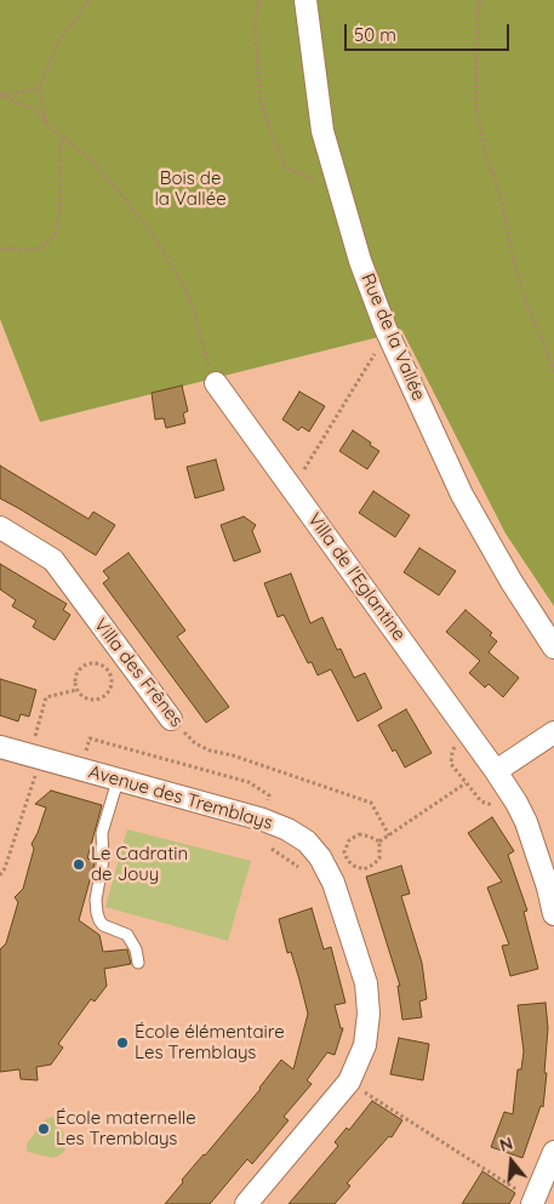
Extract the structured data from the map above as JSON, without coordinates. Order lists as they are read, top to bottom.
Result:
{
  "streets": {
    "street": [
      "Rue de la Vallée",
      "Villa de l'Eglantine",
      "Villa des Frênes",
      "Avenue des Tremblays"
    ]
  },
  "parks": ["Bois de la Vallée"],
  "places": ["Le Cadratin de Jouy", "École élémentaire Les Tremblays", "École maternelle Les Tremblays"],
  "scale_bar": "50 m",
  "north": "top"
}
